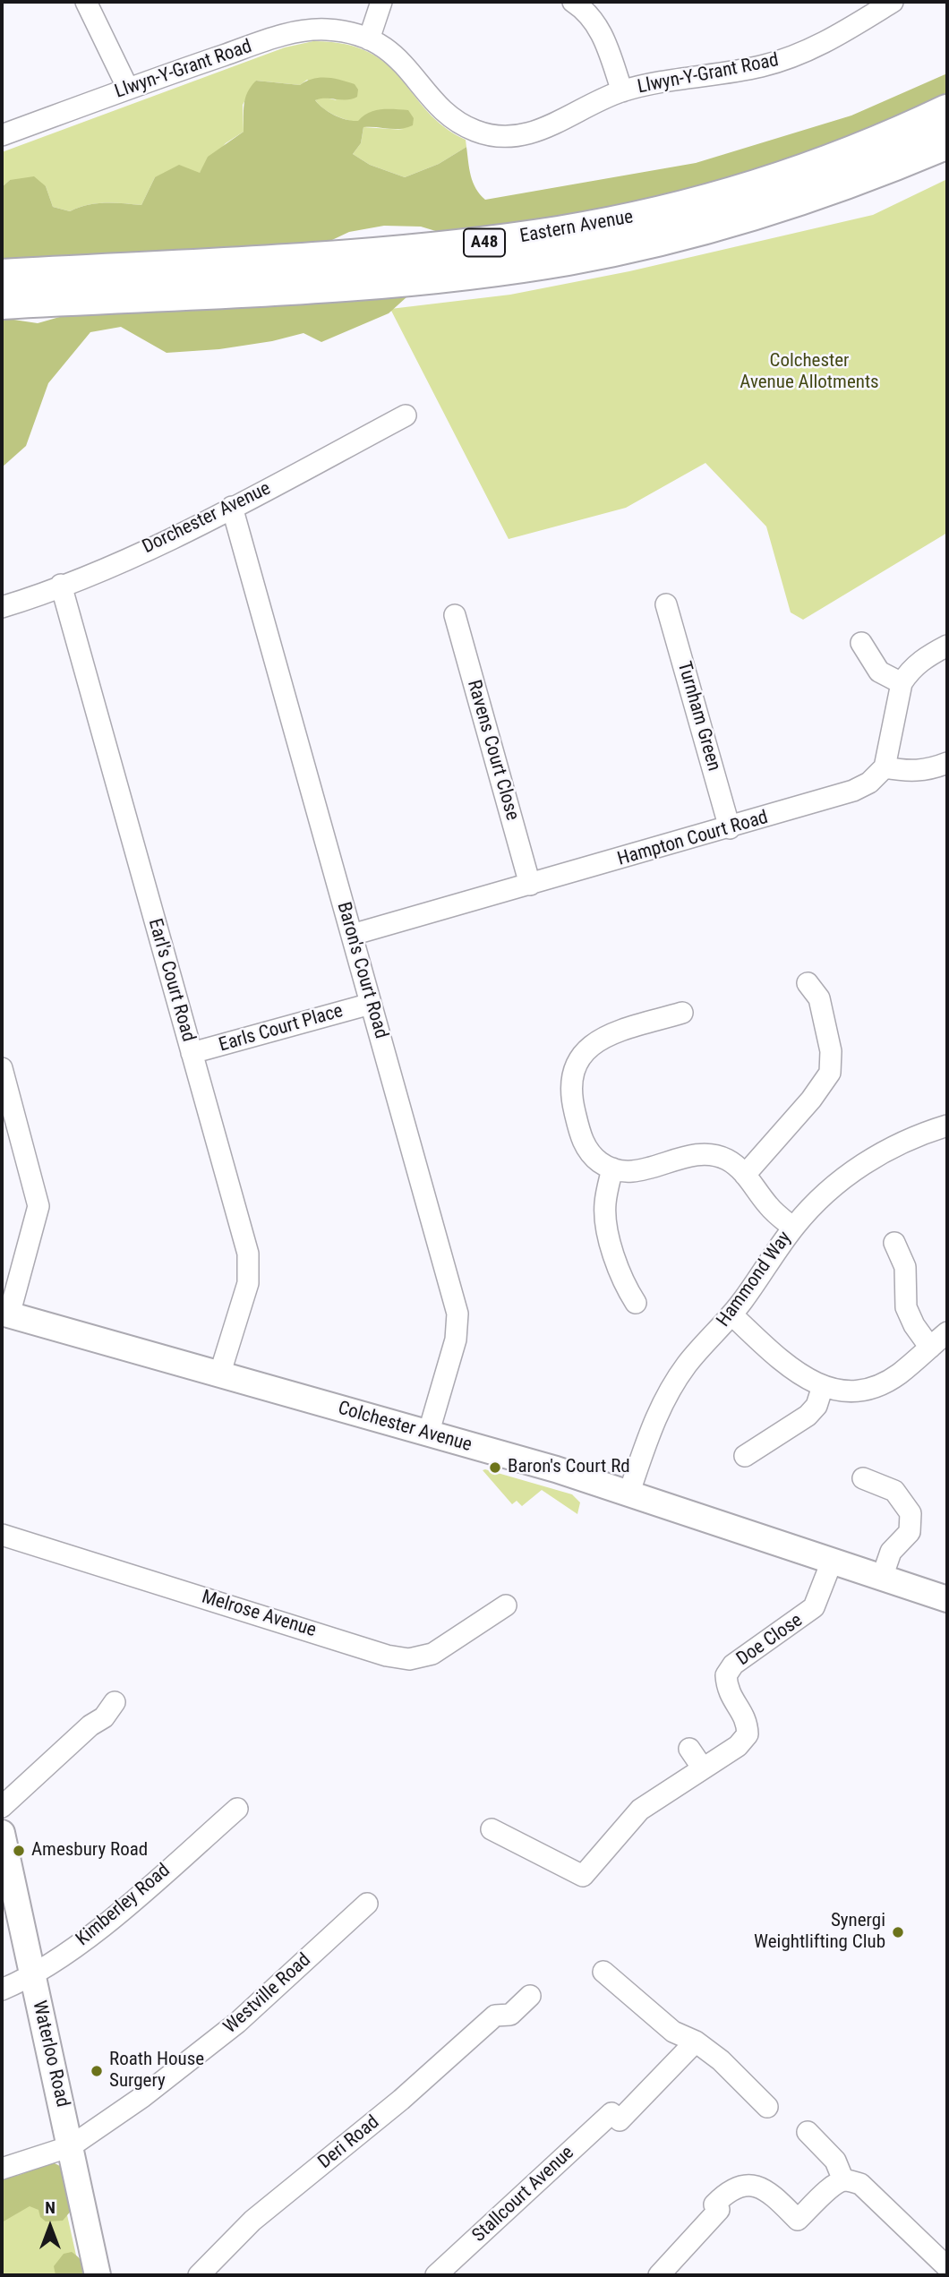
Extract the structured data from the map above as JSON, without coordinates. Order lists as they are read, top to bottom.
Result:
{
  "streets": {
    "highway": ["Eastern Avenue", "A48"],
    "street": [
      "Llwyn-Y-Grant Road",
      "Dorchester Avenue",
      "Turnham Green",
      "Ravens Court Close",
      "Hampton Court Road",
      "Baron's Court Road",
      "Earl's Court Road",
      "Earls Court Place",
      "Hammond Way",
      "Colchester Avenue",
      "Melrose Avenue",
      "Doe Close",
      "Kimberley Road",
      "Westville Road",
      "Waterloo Road",
      "Deri Road",
      "Stallcourt Avenue"
    ]
  },
  "crossings": [
    ["Dorchester Avenue", "Baron's Court Road"],
    ["Dorchester Avenue", "Earl's Court Road"],
    ["Turnham Green", "Hampton Court Road"],
    ["Ravens Court Close", "Hampton Court Road"],
    ["Hampton Court Road", "Baron's Court Road"],
    ["Baron's Court Road", "Earls Court Place"],
    ["Baron's Court Road", "Colchester Avenue"],
    ["Earl's Court Road", "Earls Court Place"],
    ["Earl's Court Road", "Colchester Avenue"],
    ["Hammond Way", "Colchester Avenue"],
    ["Colchester Avenue", "Doe Close"],
    ["Kimberley Road", "Waterloo Road"],
    ["Westville Road", "Waterloo Road"]
  ],
  "parks": ["Colchester Avenue Allotments"],
  "places": [
    "Baron's Court Rd",
    "Amesbury Road",
    "Synergi Weightlifting Club",
    "Roath House Surgery"
  ],
  "north": "top"
}
